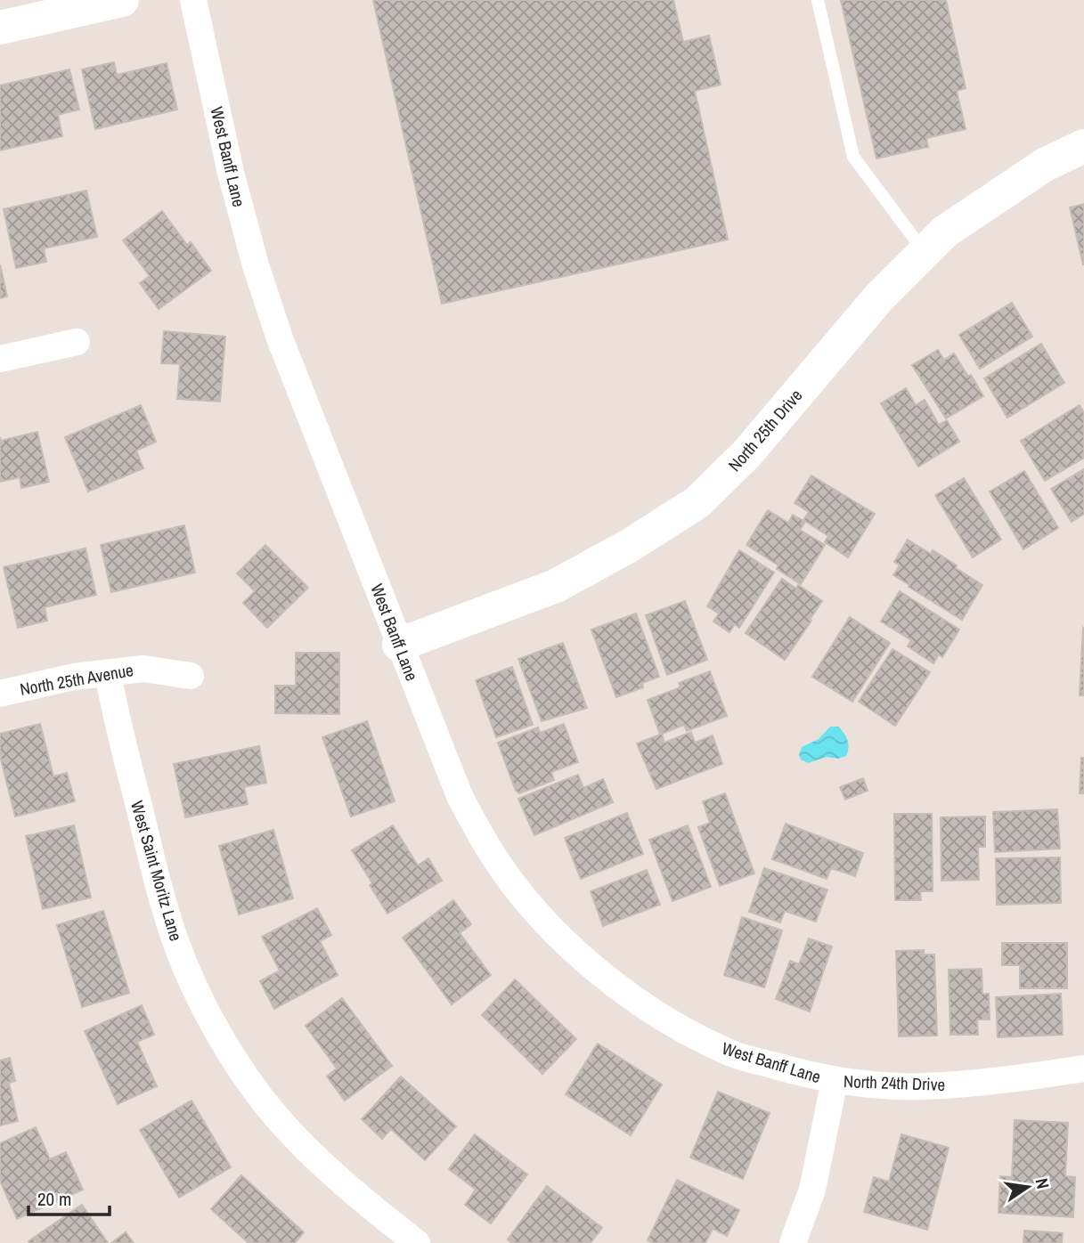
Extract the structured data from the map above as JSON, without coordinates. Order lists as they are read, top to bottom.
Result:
{
  "streets": {
    "street": [
      "West Banff Lane",
      "North 25th Drive",
      "North 25th Avenue",
      "West Saint Moritz Lane",
      "North 24th Drive"
    ]
  },
  "crossings": [
    ["West Banff Lane", "North 25th Drive"],
    ["West Banff Lane", "North 24th Drive"],
    ["North 25th Avenue", "West Saint Moritz Lane"]
  ],
  "scale_bar": "20 m",
  "north": "right"
}
